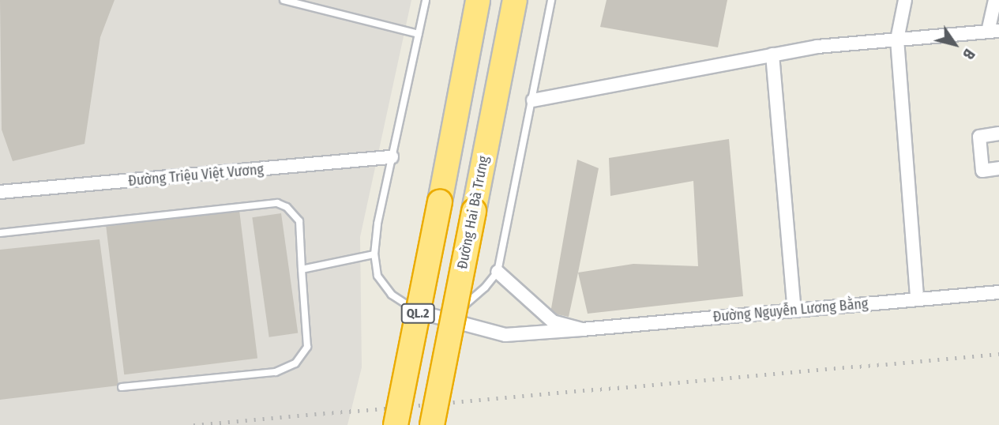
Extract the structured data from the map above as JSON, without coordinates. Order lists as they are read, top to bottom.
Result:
{
  "streets": {
    "highway": ["Đường Hai Bà Trưng", "QL.2"],
    "street": ["Đường Triệu Việt Vương", "Đường Nguyễn Lương Bằng"]
  },
  "north": "bottom right"
}
